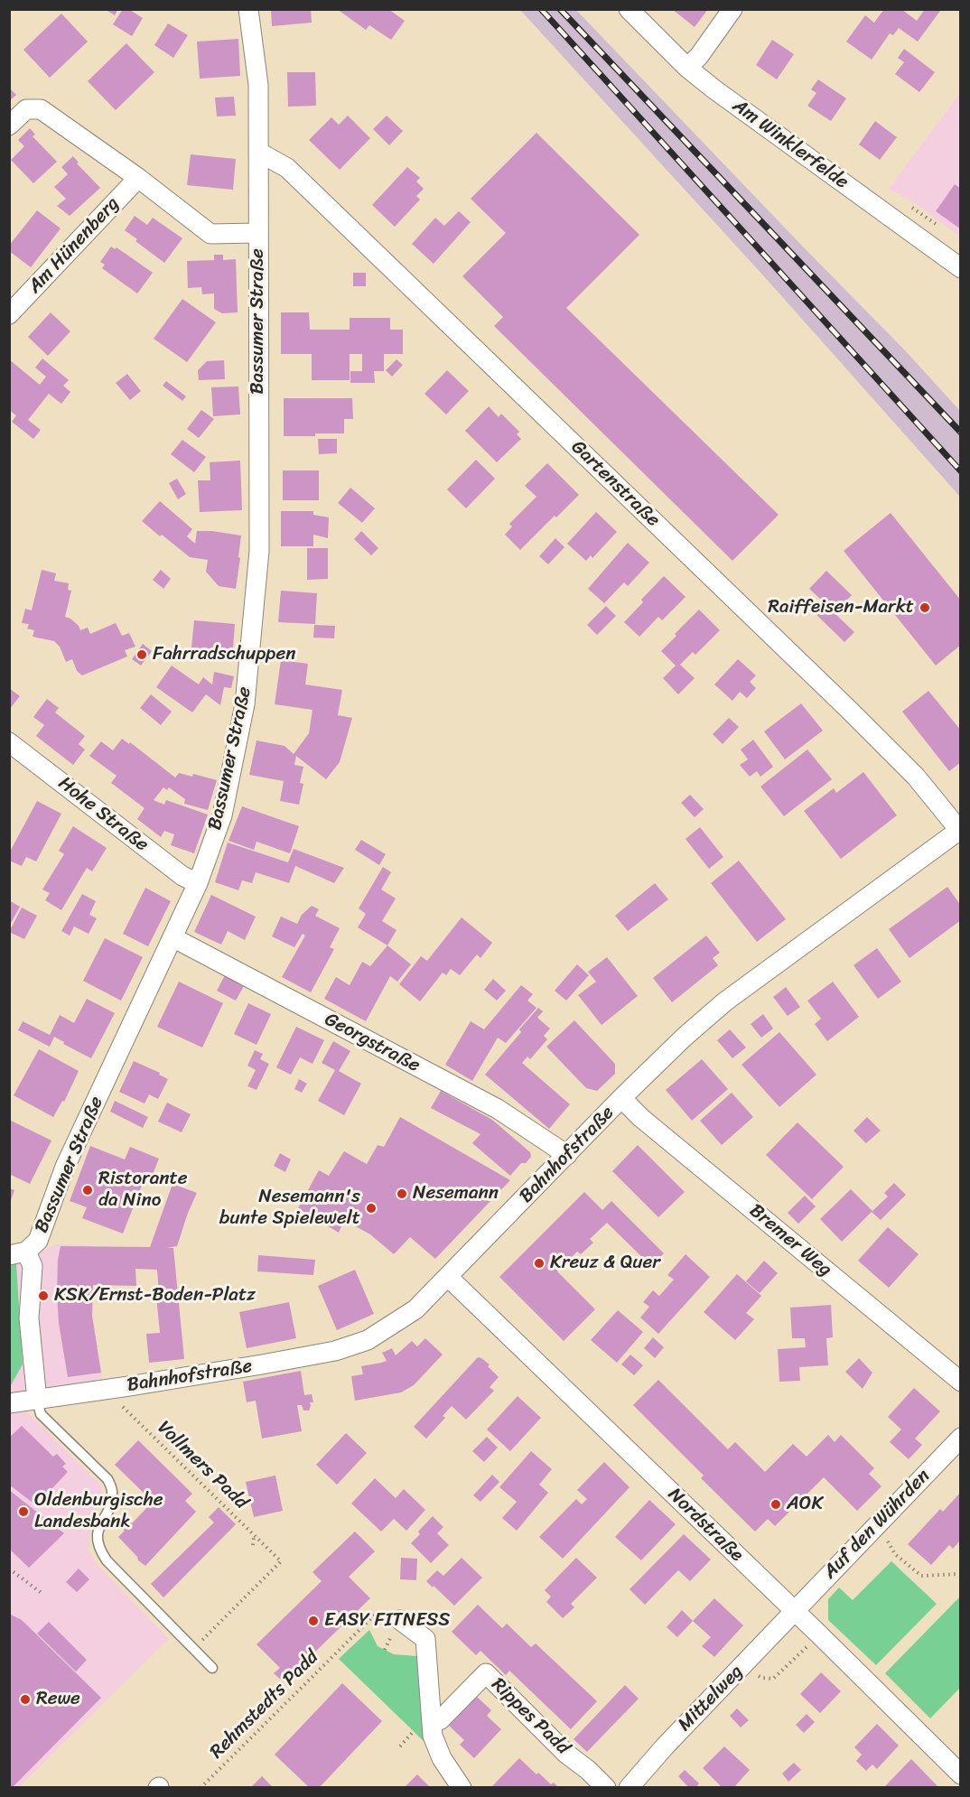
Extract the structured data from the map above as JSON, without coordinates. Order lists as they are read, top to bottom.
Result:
{
  "streets": {
    "street": [
      "Am Winklerfelde",
      "Am Hünenberg",
      "Bassumer Straße",
      "Gartenstraße",
      "Hohe Straße",
      "Georgstraße",
      "Bahnhofstraße",
      "Bremer Weg",
      "Auf den Wührden",
      "Nordstraße",
      "Mittelweg",
      "Rippes Padd"
    ],
    "path": ["Vollmers Padd", "Rehmstedts Padd"]
  },
  "crossings": [
    ["Bassumer Straße", "Gartenstraße"],
    ["Bassumer Straße", "Hohe Straße"],
    ["Bassumer Straße", "Georgstraße"],
    ["Bassumer Straße", "Bahnhofstraße"],
    ["Gartenstraße", "Bahnhofstraße"],
    ["Georgstraße", "Bahnhofstraße"],
    ["Bahnhofstraße", "Bremer Weg"],
    ["Bahnhofstraße", "Vollmers Padd"],
    ["Bahnhofstraße", "Nordstraße"],
    ["Auf den Wührden", "Nordstraße"],
    ["Auf den Wührden", "Mittelweg"],
    ["Nordstraße", "Mittelweg"]
  ],
  "places": [
    "Raiffeisen-Markt",
    "Fahrradschuppen",
    "Ristorante da Nino",
    "Nesemann",
    "Nesemann's bunte Spielewelt",
    "Kreuz & Quer",
    "KSK/Ernst-Boden-Platz",
    "AOK",
    "Oldenburgische Landesbank",
    "EASY FITNESS",
    "Rewe"
  ]
}
